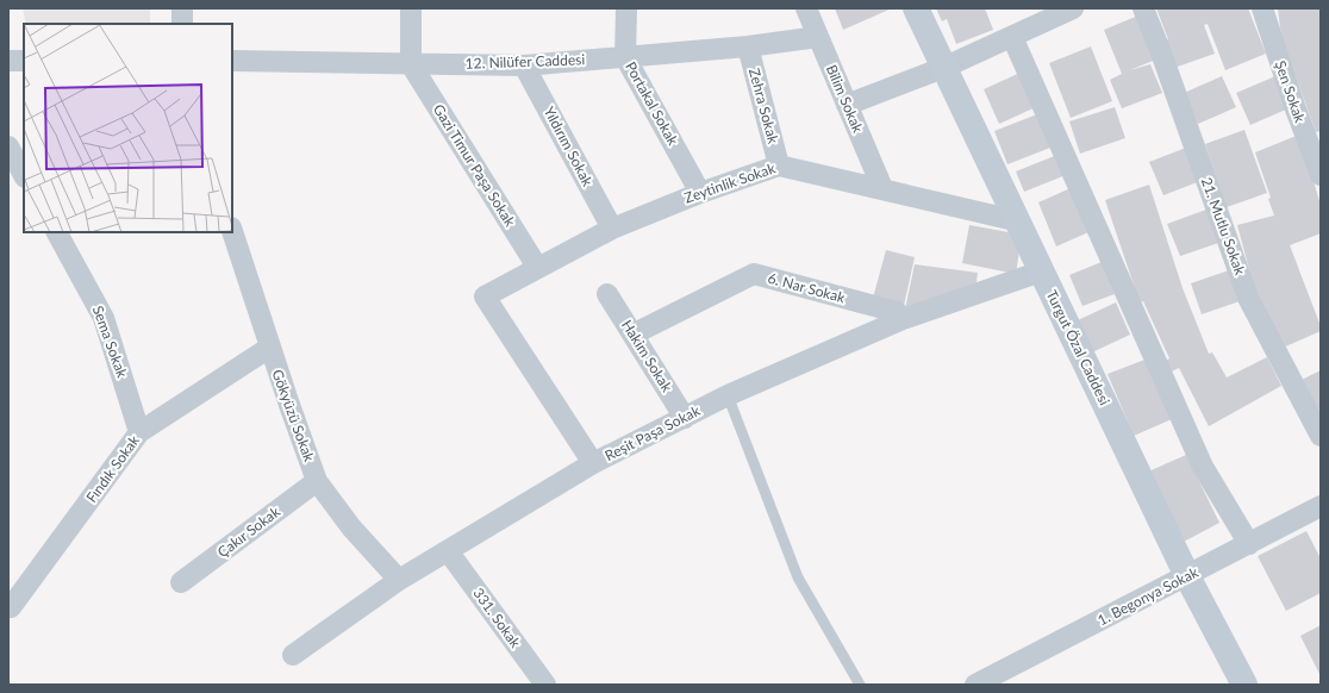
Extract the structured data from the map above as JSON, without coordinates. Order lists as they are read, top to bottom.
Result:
{
  "streets": {
    "street": [
      "12. Nilüfer Caddesi",
      "Şen Sokak",
      "Bilim Sokak",
      "Portakal Sokak",
      "Zehra Sokak",
      "Yıldırım Sokak",
      "Gazi Timur Paşa Sokak",
      "Zeytinlik Sokak",
      "21. Mutlu Sokak",
      "6. Nar Sokak",
      "Sema Sokak",
      "Turgut Özal Caddesi",
      "Hakim Sokak",
      "Gökyüzü Sokak",
      "Reşit Paşa Sokak",
      "Fındık Sokak",
      "Çakır Sokak",
      "1. Begonya Sokak",
      "331. Sokak"
    ]
  },
  "crossings": [
    ["12. Nilüfer Caddesi", "Bilim Sokak"],
    ["12. Nilüfer Caddesi", "Portakal Sokak"],
    ["12. Nilüfer Caddesi", "Zehra Sokak"],
    ["12. Nilüfer Caddesi", "Yıldırım Sokak"],
    ["12. Nilüfer Caddesi", "Gazi Timur Paşa Sokak"],
    ["Bilim Sokak", "Zeytinlik Sokak"],
    ["Portakal Sokak", "Zeytinlik Sokak"],
    ["Zehra Sokak", "Zeytinlik Sokak"],
    ["Yıldırım Sokak", "Zeytinlik Sokak"],
    ["Gazi Timur Paşa Sokak", "Zeytinlik Sokak"],
    ["Zeytinlik Sokak", "Turgut Özal Caddesi"],
    ["Zeytinlik Sokak", "Reşit Paşa Sokak"],
    ["6. Nar Sokak", "Hakim Sokak"],
    ["6. Nar Sokak", "Reşit Paşa Sokak"],
    ["Sema Sokak", "Fındık Sokak"],
    ["Turgut Özal Caddesi", "Reşit Paşa Sokak"],
    ["Turgut Özal Caddesi", "1. Begonya Sokak"],
    ["Hakim Sokak", "Reşit Paşa Sokak"],
    ["Gökyüzü Sokak", "Reşit Paşa Sokak"],
    ["Gökyüzü Sokak", "Fındık Sokak"],
    ["Gökyüzü Sokak", "Çakır Sokak"],
    ["Reşit Paşa Sokak", "331. Sokak"]
  ]
}
